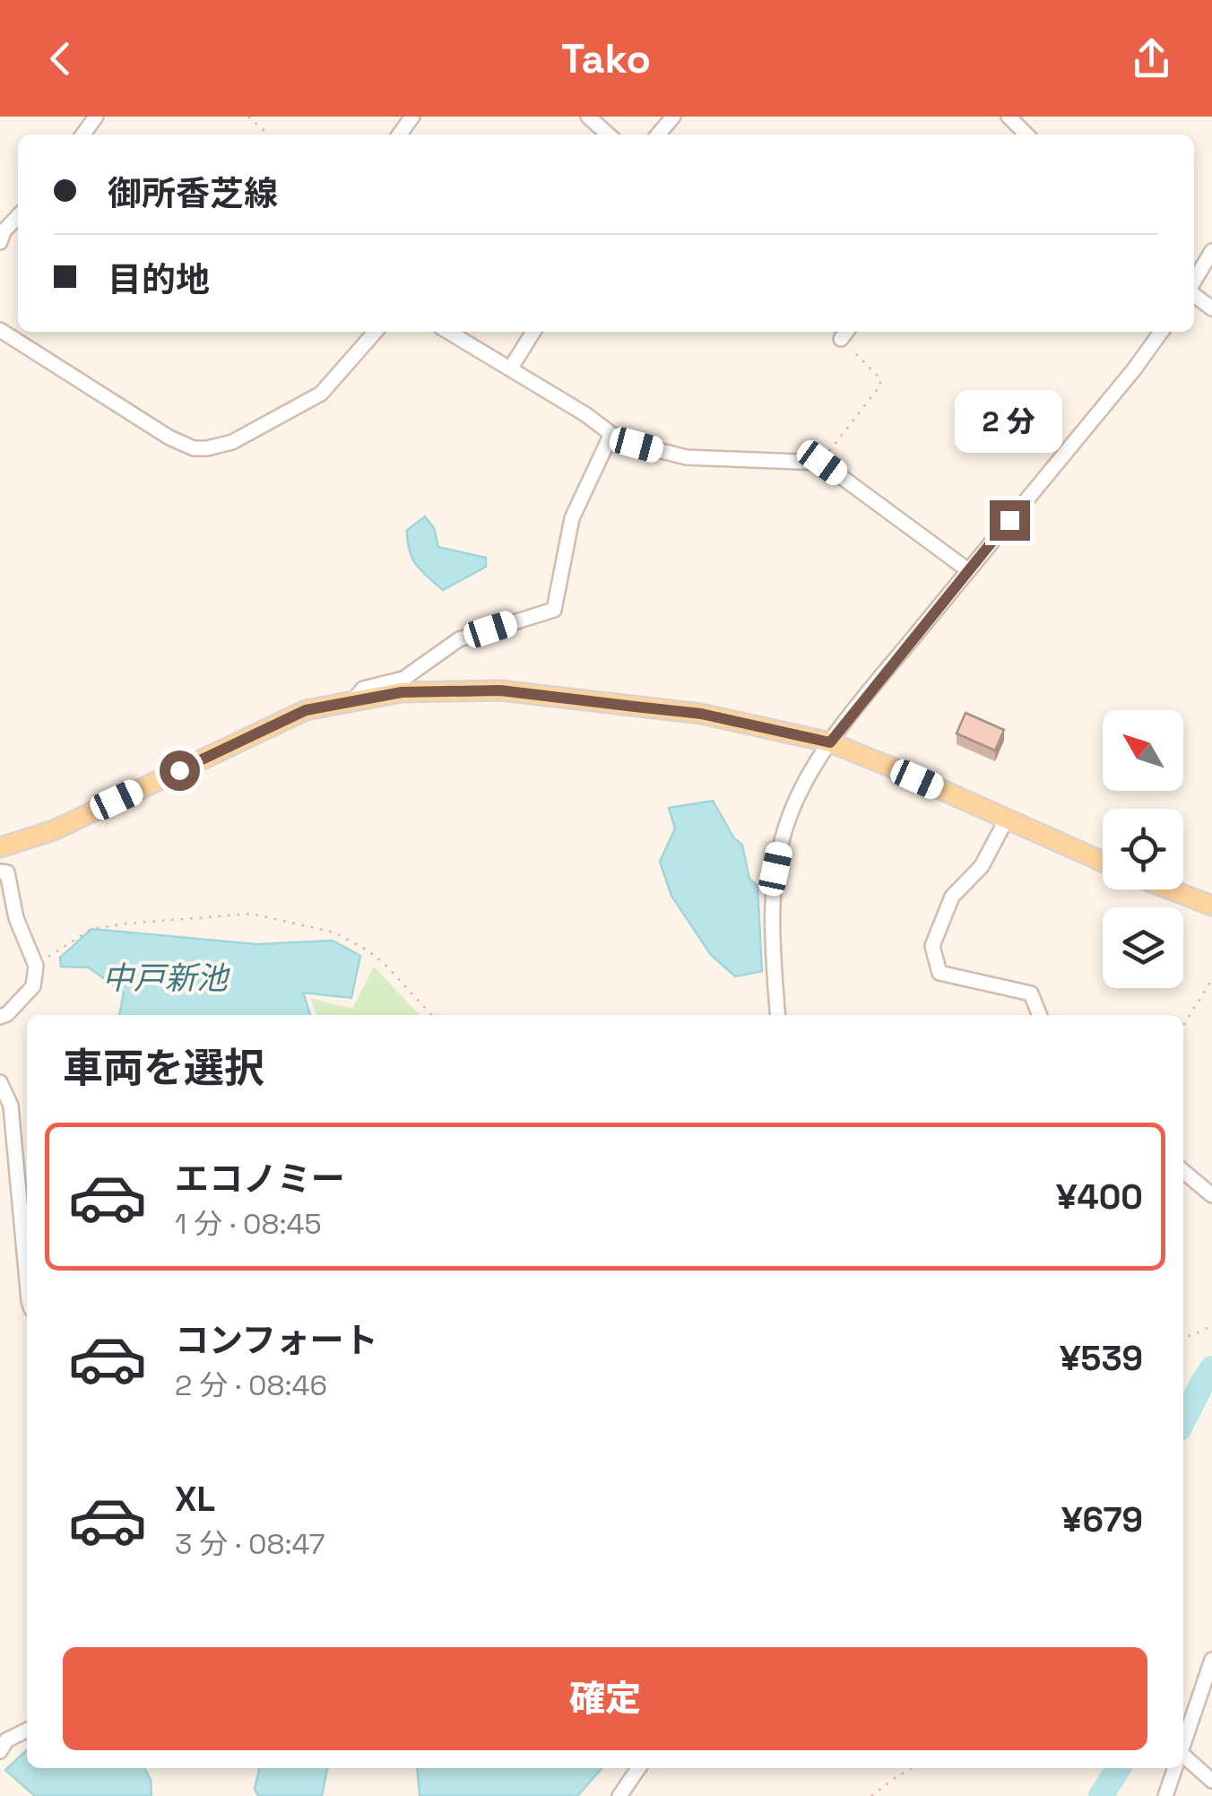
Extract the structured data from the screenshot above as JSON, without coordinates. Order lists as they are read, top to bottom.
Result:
{
  "water": ["中戸新池"],
  "north": "top left",
  "page": {
    "header": "Tako",
    "banner": ["御所香芝線", "目的地"],
    "bubble": "2 分",
    "heading": "車両を選択",
    "list": [
      {
        "name": "エコノミー",
        "note": "1 分 · 08:45",
        "value": "¥400"
      },
      {
        "name": "コンフォート",
        "note": "2 分 · 08:46",
        "value": "¥539"
      },
      {
        "name": "XL",
        "note": "3 分 · 08:47",
        "value": "¥679"
      }
    ],
    "buttons": "確定"
  }
}
